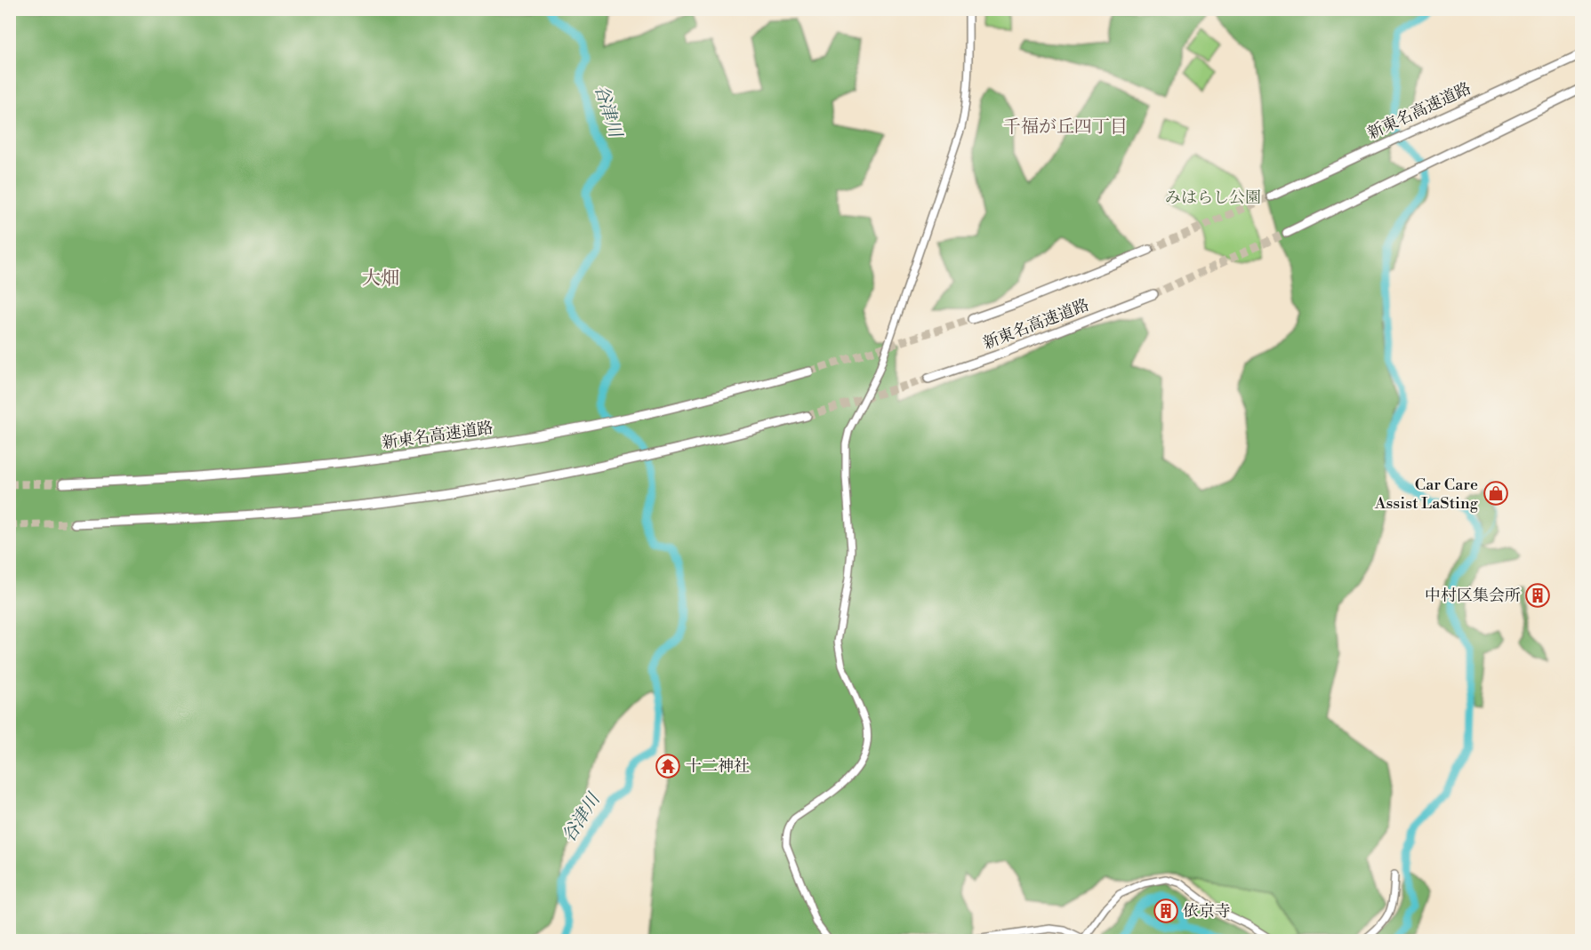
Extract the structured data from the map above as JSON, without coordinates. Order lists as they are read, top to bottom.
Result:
{
  "streets": {
    "highway": ["新東名高速道路"]
  },
  "districts": ["千福が丘四丁目", "大畑"],
  "water": ["谷津川"],
  "parks": ["みはらし公園"],
  "places": {
    "shop": ["Car Care Assist LaSting"],
    "building": ["中村区集会所", "依京寺"],
    "temple": ["十二神社"]
  }
}
